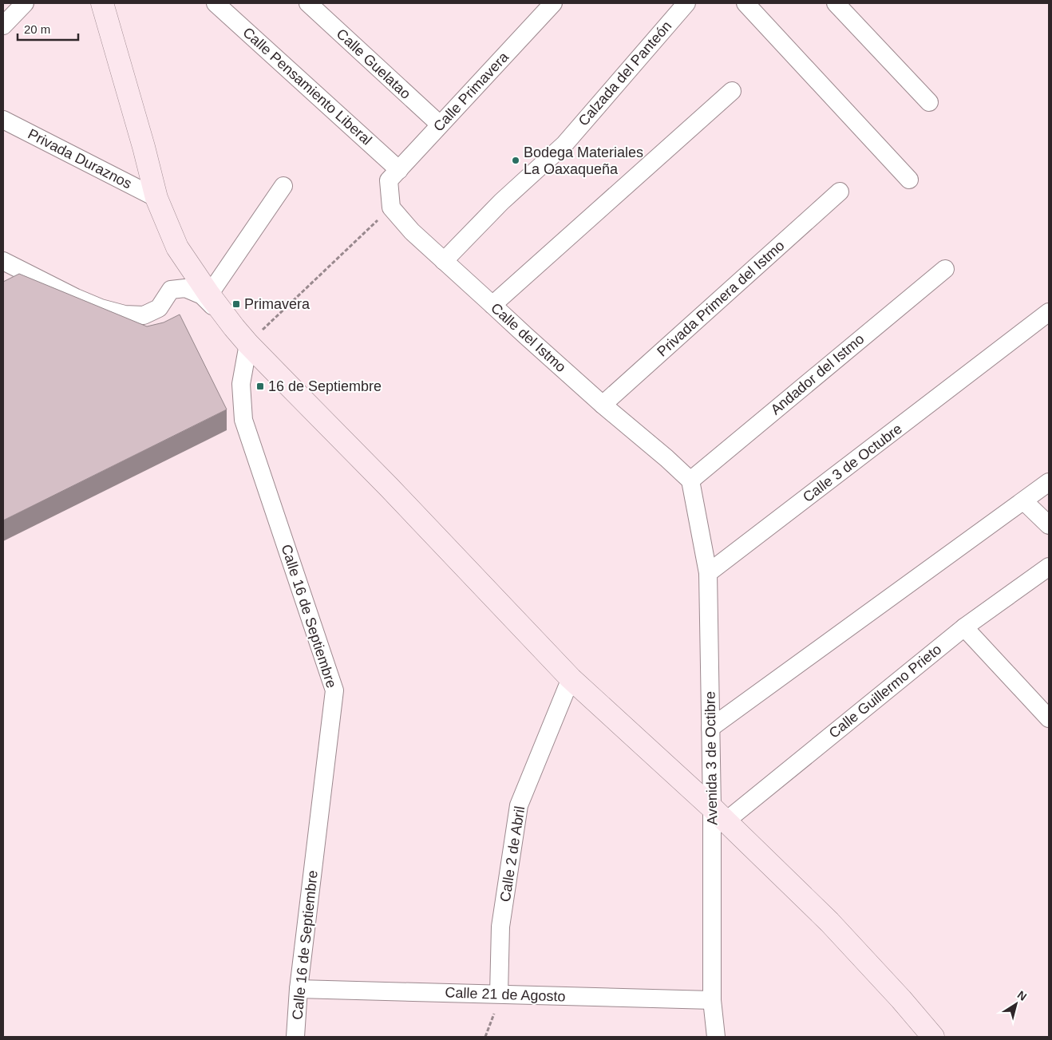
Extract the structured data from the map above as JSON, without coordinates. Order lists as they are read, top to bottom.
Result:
{
  "streets": {
    "street": [
      "Calle Guelatao",
      "Calzada del Panteón",
      "Calle Pensamiento Liberal",
      "Calle Primavera",
      "Privada Duraznos",
      "Privada Primera del Istmo",
      "Calle del Istmo",
      "Andador del Istmo",
      "Calle 3 de Octubre",
      "Calle 16 de Septiembre",
      "Calle Guillermo Prieto",
      "Avenida 3 de Octibre",
      "Calle 2 de Abril",
      "Calle 21 de Agosto"
    ]
  },
  "crossings": [
    ["Calle Guelatao", "Calle Primavera"],
    ["Calzada del Panteón", "Calle del Istmo"],
    ["Calle Pensamiento Liberal", "Calle Primavera"],
    ["Privada Primera del Istmo", "Calle del Istmo"],
    ["Calle del Istmo", "Andador del Istmo"],
    ["Calle del Istmo", "Avenida 3 de Octibre"],
    ["Andador del Istmo", "Avenida 3 de Octibre"],
    ["Calle 3 de Octubre", "Avenida 3 de Octibre"],
    ["Calle 16 de Septiembre", "Calle 21 de Agosto"],
    ["Calle Guillermo Prieto", "Avenida 3 de Octibre"],
    ["Avenida 3 de Octibre", "Calle 21 de Agosto"],
    ["Calle 2 de Abril", "Calle 21 de Agosto"]
  ],
  "places": {
    "other": ["Bodega Materiales La Oaxaqueña"],
    "transit": ["Primavera", "16 de Septiembre"]
  },
  "scale_bar": "20 m",
  "north": "top right"
}
